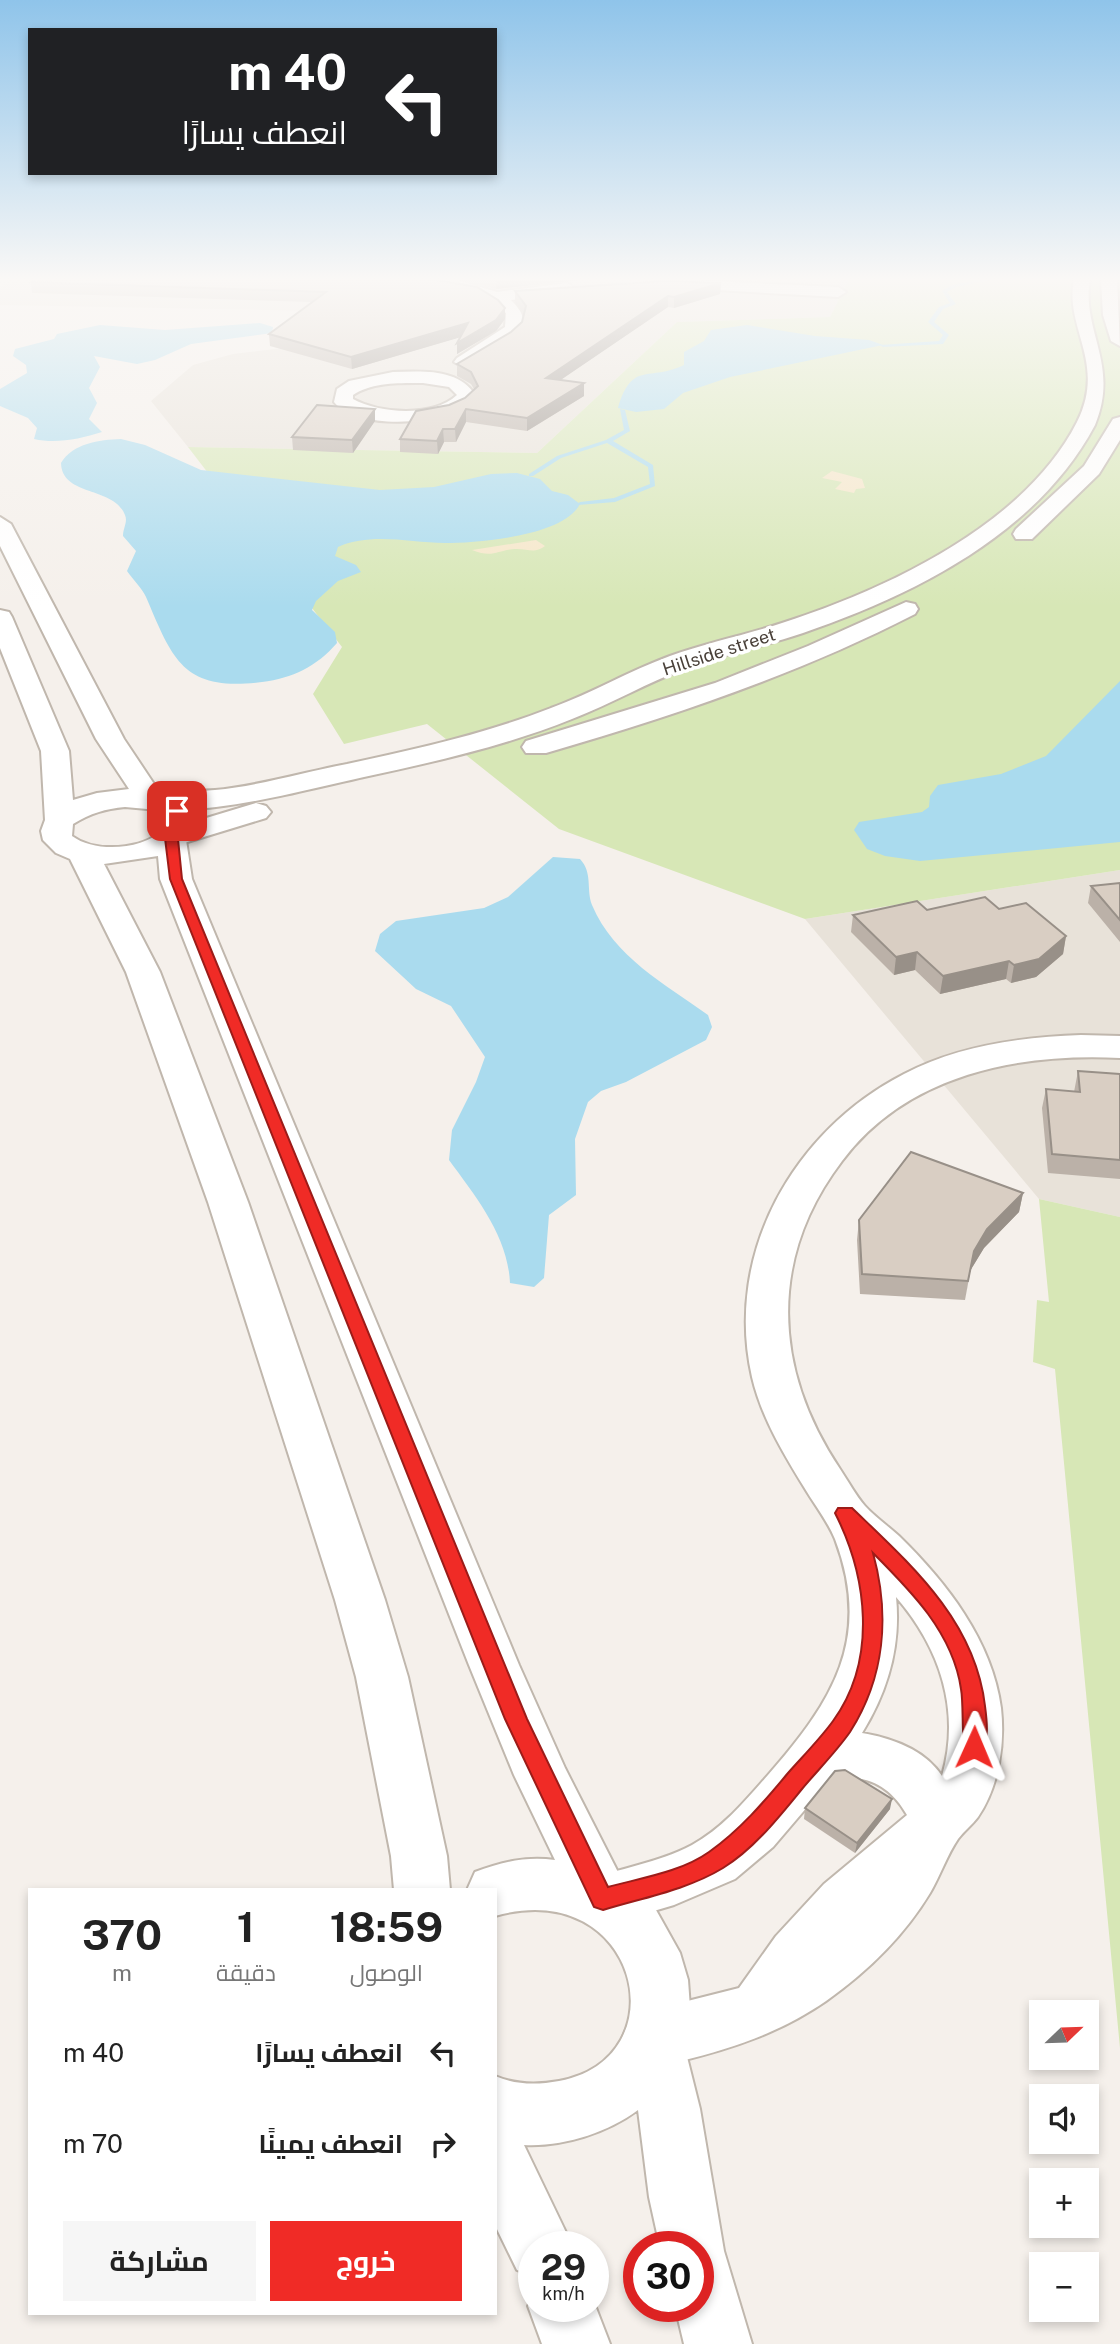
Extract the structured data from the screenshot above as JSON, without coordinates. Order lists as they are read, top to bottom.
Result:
{
  "streets": {
    "street": ["Hillside street"]
  },
  "north": "top right",
  "page": {
    "turn": ["40 m", "انعطف يسارًا"],
    "eta": [
      "18:59",
      "الوصول",
      "1",
      "دقيقة",
      "370",
      "m"
    ],
    "map_buttons": ["+", "−"],
    "list": [
      {
        "name": "انعطف يسارًا",
        "value": "40 m"
      },
      {
        "name": "انعطف يمينًا",
        "value": "70 m"
      }
    ],
    "buttons": ["خروج", "مشاركة"],
    "speed": "29 km/h",
    "limit": "30"
  }
}
